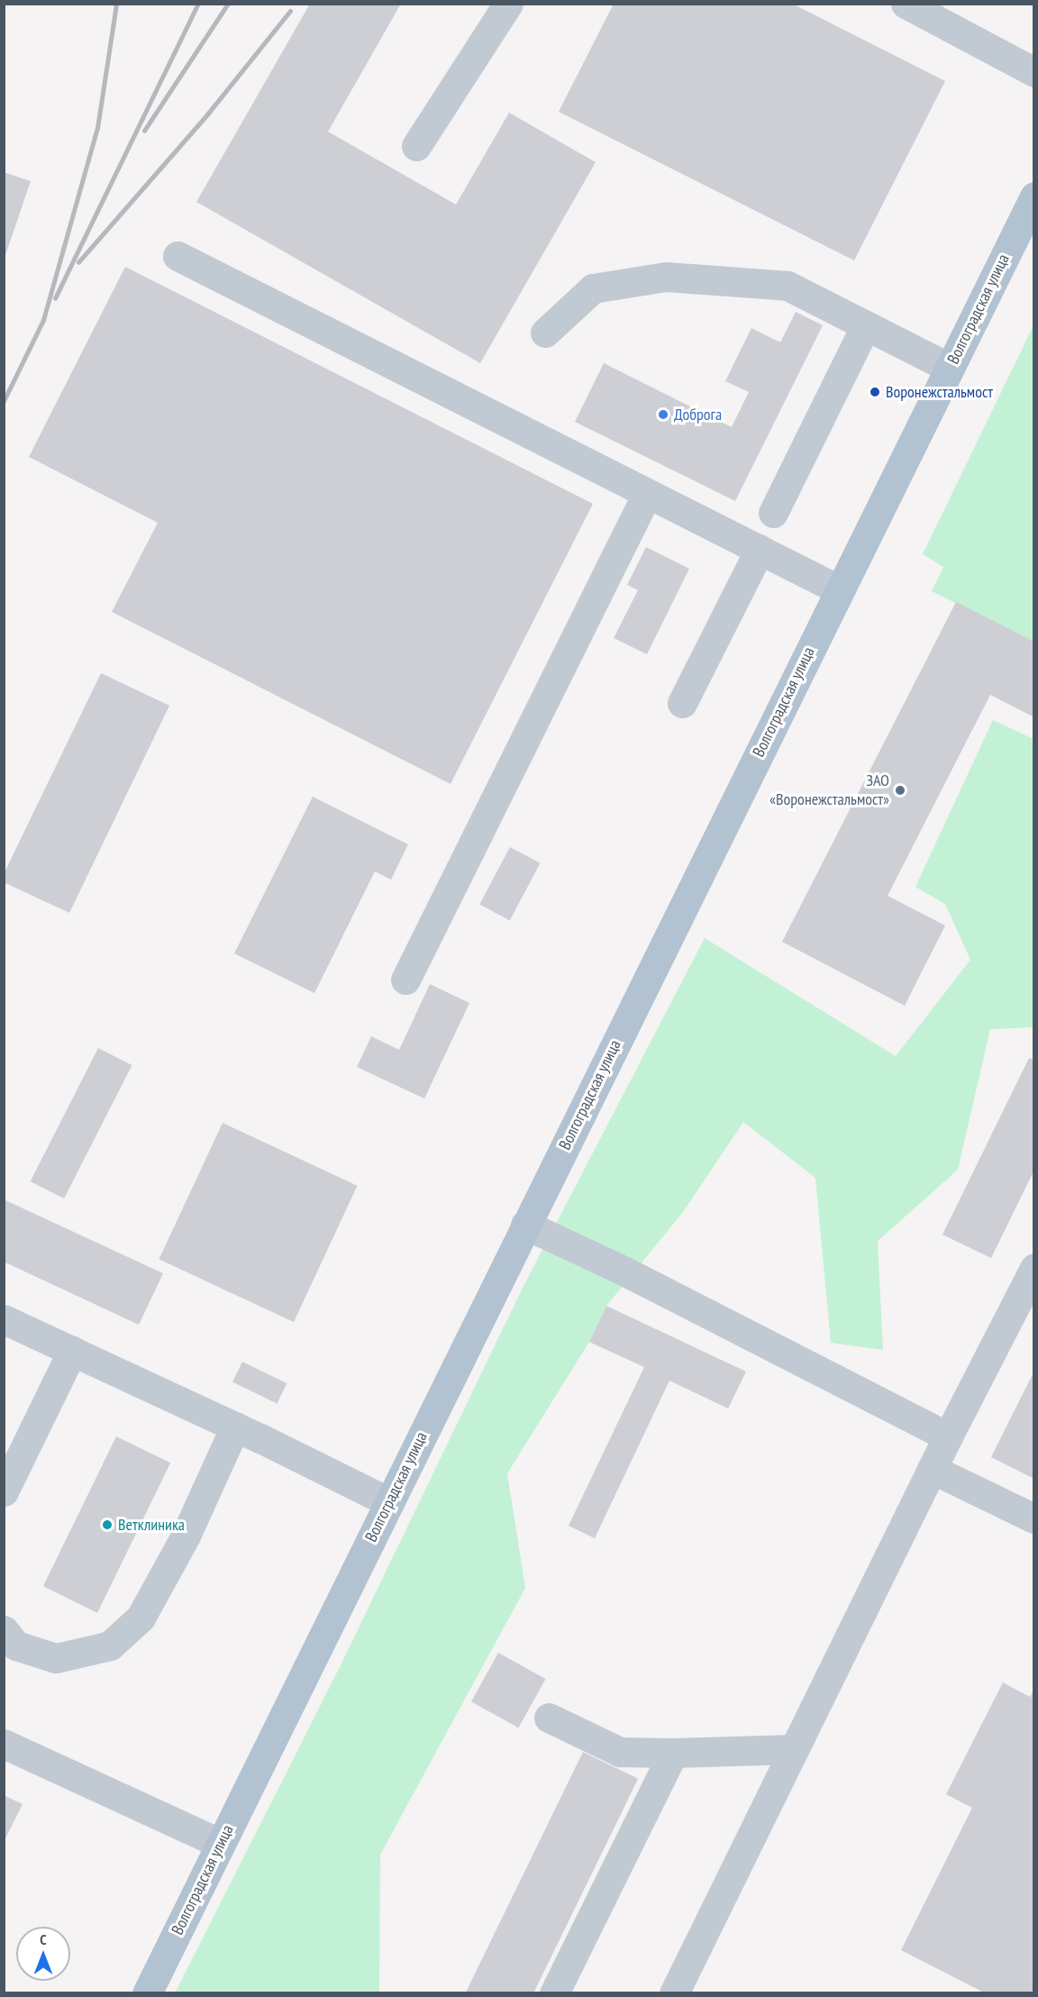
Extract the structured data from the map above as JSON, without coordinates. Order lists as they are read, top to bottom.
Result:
{
  "streets": {
    "main road": ["Волгоградская улица"]
  },
  "places": [
    "Воронежстальмост",
    "Доброга",
    "ЗАО «Воронежстальмост»",
    "Ветклиника"
  ],
  "north": "top"
}
